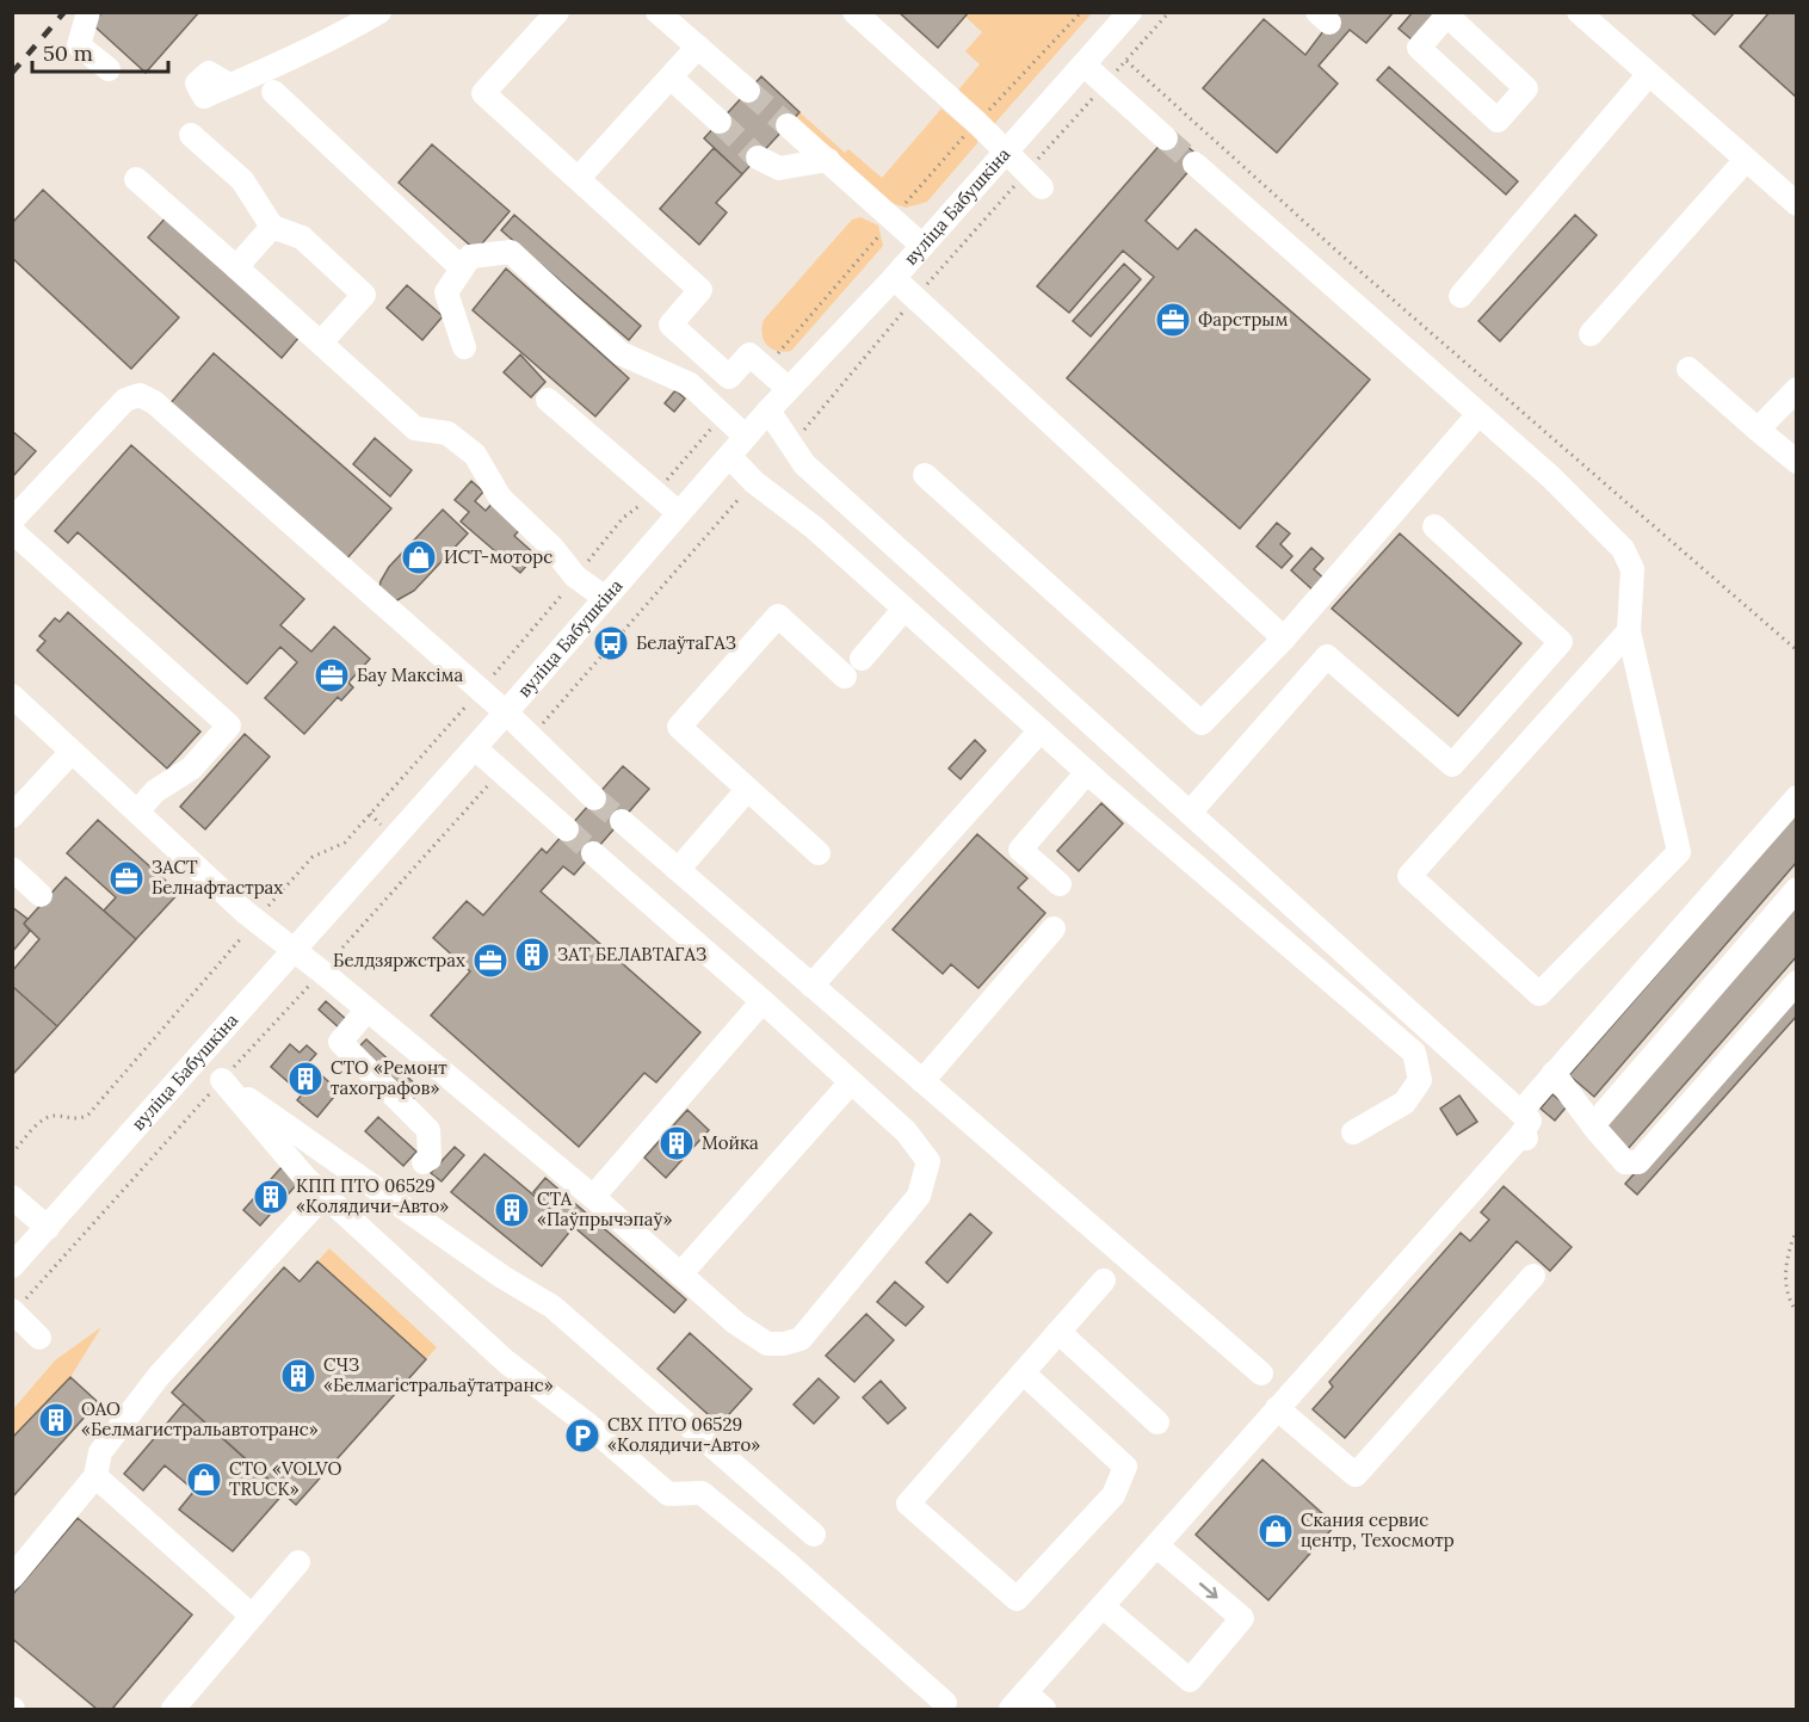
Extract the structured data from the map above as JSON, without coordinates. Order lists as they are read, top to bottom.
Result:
{
  "streets": {
    "street": ["вуліца Бабушкіна"]
  },
  "places": {
    "office": [
      "Фарстрым",
      "Бау Максіма",
      "ЗАСТ Белнафтастрах",
      "Белдзяржстрах"
    ],
    "shop": ["ИСТ-моторс", "СТО «VOLVO TRUCK»", "Скания сервис центр, Техосмотр"],
    "bus stop": ["БелаўтаГАЗ"],
    "building": [
      "ЗАТ БЕЛАВТАГАЗ",
      "СТО «Ремонт тахографов»",
      "Мойка",
      "КПП ПТО 06529 «Колядичи-Авто»",
      "СТА «Паўпрычэпаў»",
      "СЧЗ «Белмагістральаўтатранс»",
      "ОАО «Белмагистральавтотранс»"
    ],
    "parking": ["СВХ ПТО 06529 «Колядичи-Авто»"]
  },
  "scale_bar": "50 m"
}
